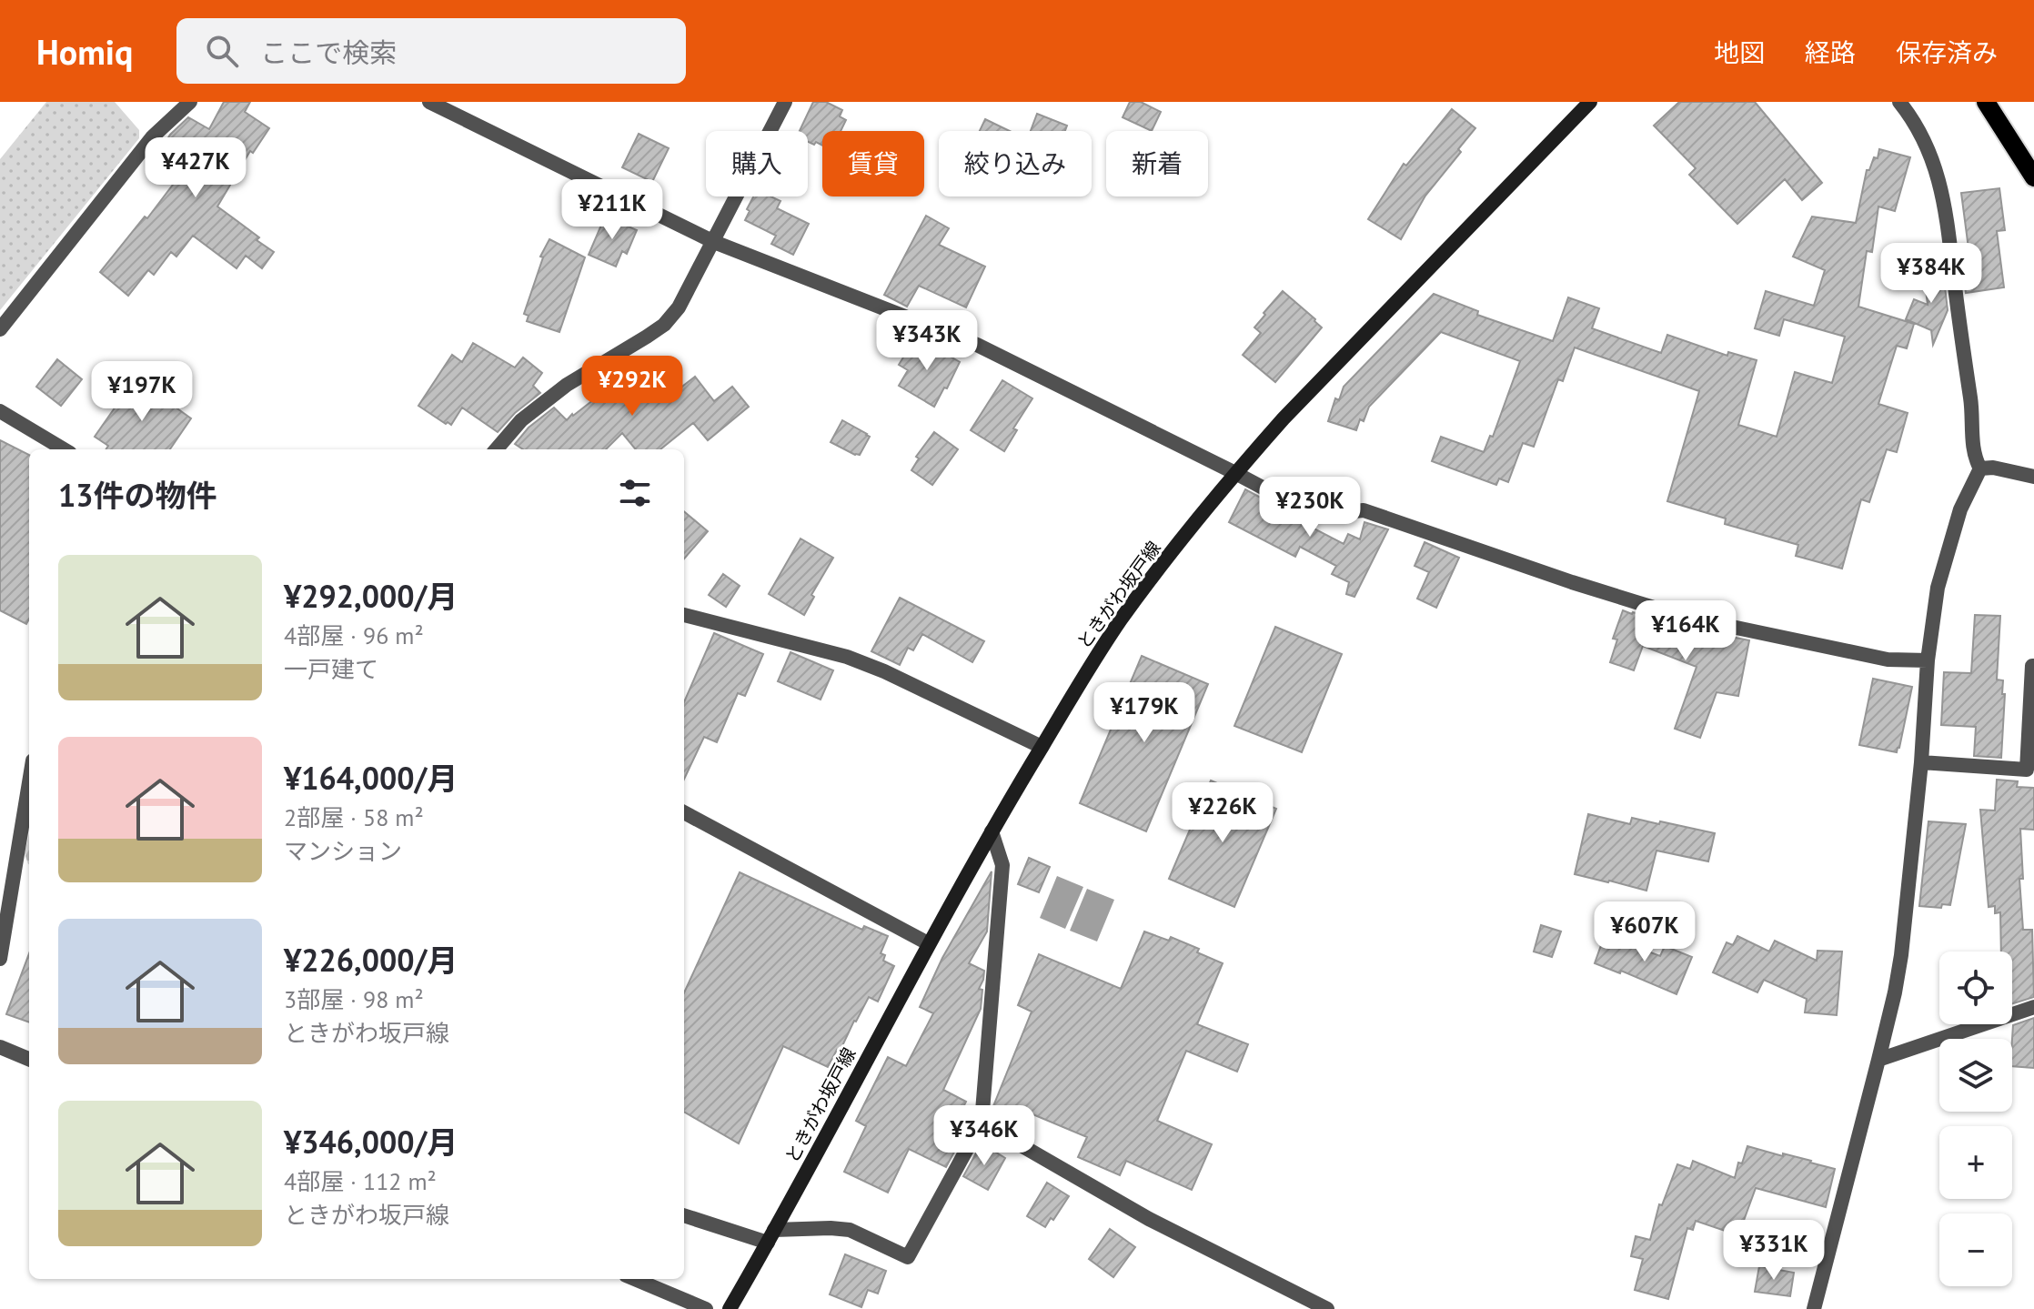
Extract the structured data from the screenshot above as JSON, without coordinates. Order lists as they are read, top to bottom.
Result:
{
  "streets": {
    "main road": ["ときがわ坂戸線"]
  },
  "page": {
    "header": "Homiq",
    "search": "ここで検索",
    "nav": ["地図", "経路", "保存済み"],
    "chip": [
      "購入",
      "賃貸",
      "絞り込み",
      "新着"
    ],
    "price": [
      "¥427K",
      "¥211K",
      "¥384K",
      "¥343K",
      "¥292K",
      "¥197K",
      "¥230K",
      "¥164K",
      "¥179K",
      "¥226K",
      "¥607K",
      "¥346K",
      "¥331K"
    ],
    "heading": "13件の物件",
    "list": [
      {
        "name": "¥292,000/月",
        "note": "4部屋 · 96 m² · 一戸建て"
      },
      {
        "name": "¥164,000/月",
        "note": "2部屋 · 58 m² · マンション"
      },
      {
        "name": "¥226,000/月",
        "note": "3部屋 · 98 m² · ときがわ坂戸線"
      },
      {
        "name": "¥346,000/月",
        "note": "4部屋 · 112 m² · ときがわ坂戸線"
      }
    ],
    "map_buttons": ["+", "−"]
  }
}
